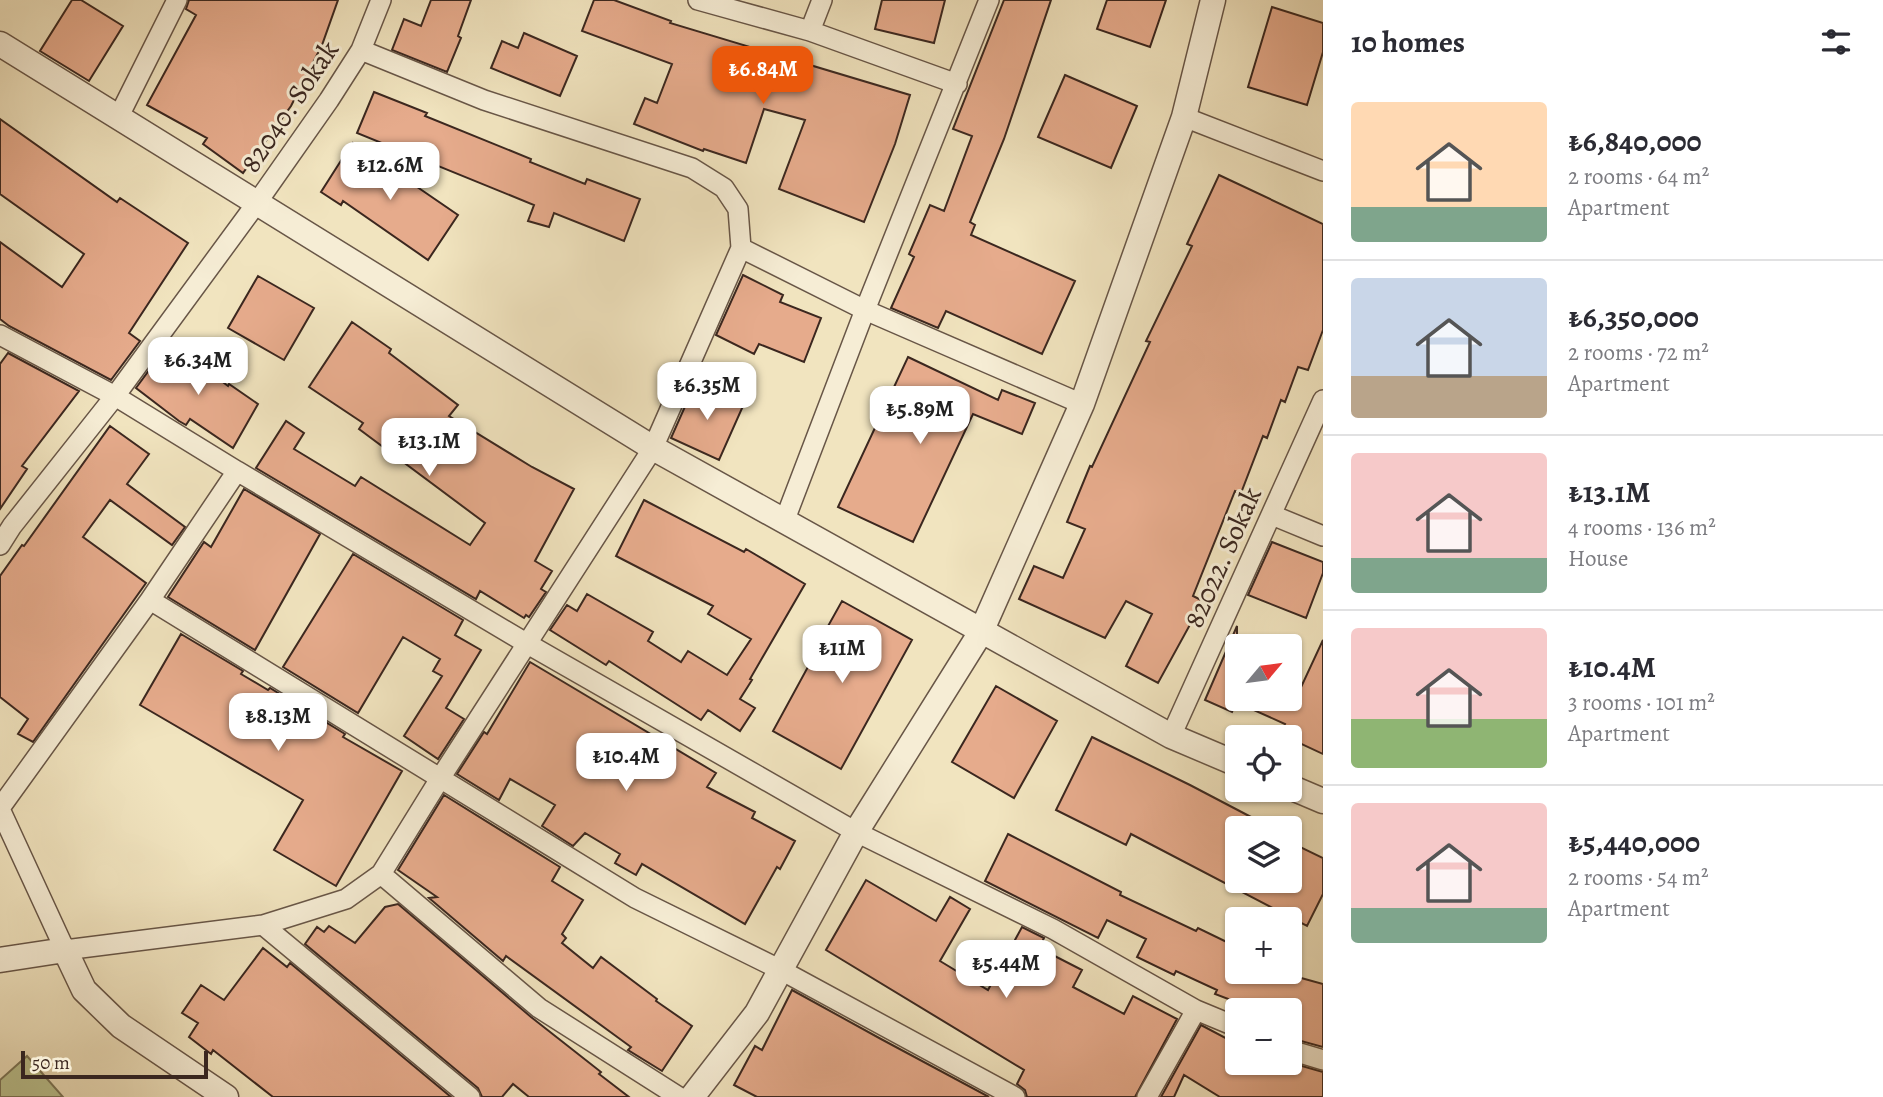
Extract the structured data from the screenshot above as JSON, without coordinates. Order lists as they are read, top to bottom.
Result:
{
  "streets": {
    "street": ["82040. Sokak", "82022. Sokak"]
  },
  "scale_bar": "50 m",
  "north": "top right",
  "page": {
    "heading": "10 homes",
    "price": [
      "₺6.84M",
      "₺12.6M",
      "₺6.34M",
      "₺6.35M",
      "₺5.89M",
      "₺13.1M",
      "₺11M",
      "₺8.13M",
      "₺10.4M",
      "₺5.44M"
    ],
    "list": [
      {
        "name": "₺6,840,000",
        "note": "2 rooms · 64 m² · Apartment"
      },
      {
        "name": "₺6,350,000",
        "note": "2 rooms · 72 m² · Apartment"
      },
      {
        "name": "₺13.1M",
        "note": "4 rooms · 136 m² · House"
      },
      {
        "name": "₺10.4M",
        "note": "3 rooms · 101 m² · Apartment"
      },
      {
        "name": "₺5,440,000",
        "note": "2 rooms · 54 m² · Apartment"
      }
    ],
    "map_buttons": ["+", "−"],
    "scale": "50 m"
  }
}
